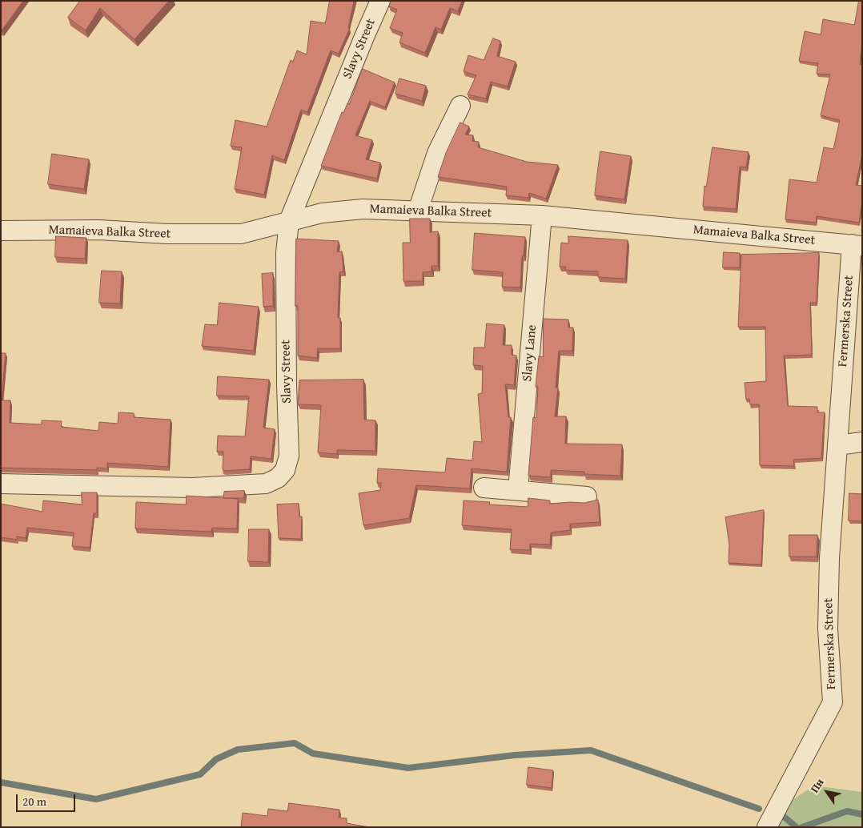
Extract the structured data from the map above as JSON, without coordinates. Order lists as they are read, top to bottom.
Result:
{
  "streets": {
    "street": [
      "Slavy Street",
      "Mamaieva Balka Street",
      "Fermerska Street",
      "Slavy Lane"
    ]
  },
  "crossings": [
    ["Slavy Street", "Mamaieva Balka Street"],
    ["Mamaieva Balka Street", "Fermerska Street"],
    ["Mamaieva Balka Street", "Slavy Lane"]
  ],
  "scale_bar": "20 m",
  "north": "top left"
}
